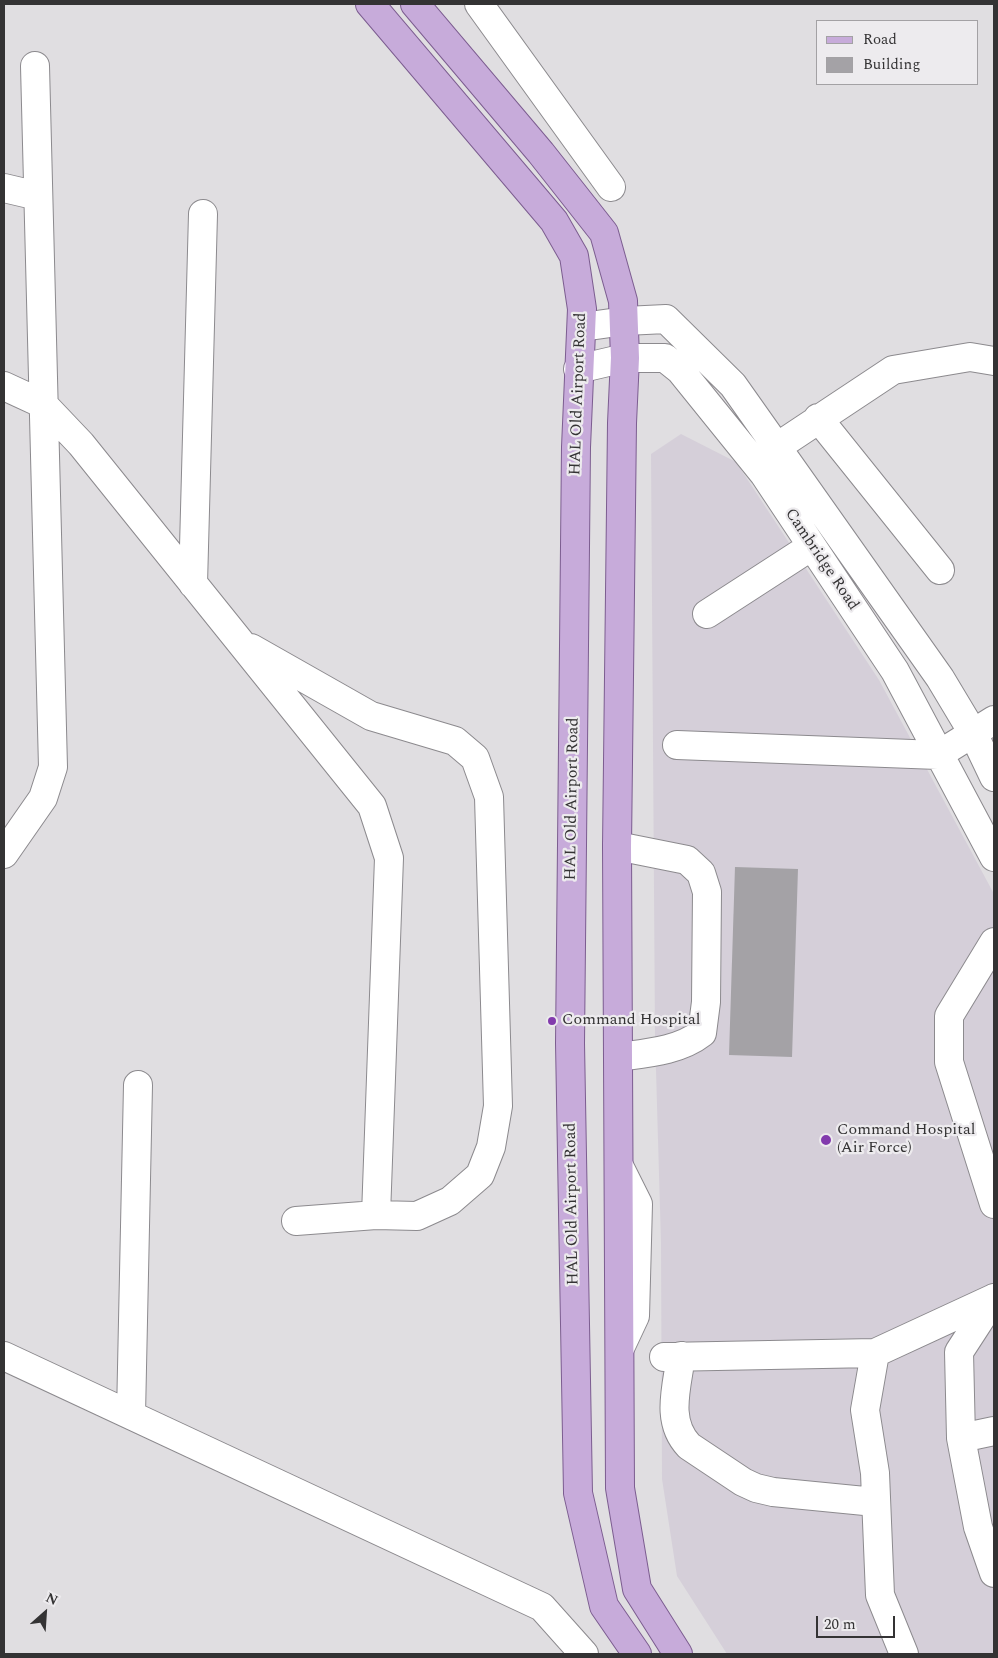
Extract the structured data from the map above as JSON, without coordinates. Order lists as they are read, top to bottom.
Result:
{
  "streets": {
    "main road": ["HAL Old Airport Road"],
    "street": ["Cambridge Road"]
  },
  "crossings": [
    ["HAL Old Airport Road", "Cambridge Road"]
  ],
  "places": ["Command Hospital", "Command Hospital (Air Force)"],
  "legend": ["Road", "Building"],
  "scale_bar": "20 m",
  "north": "top right"
}
